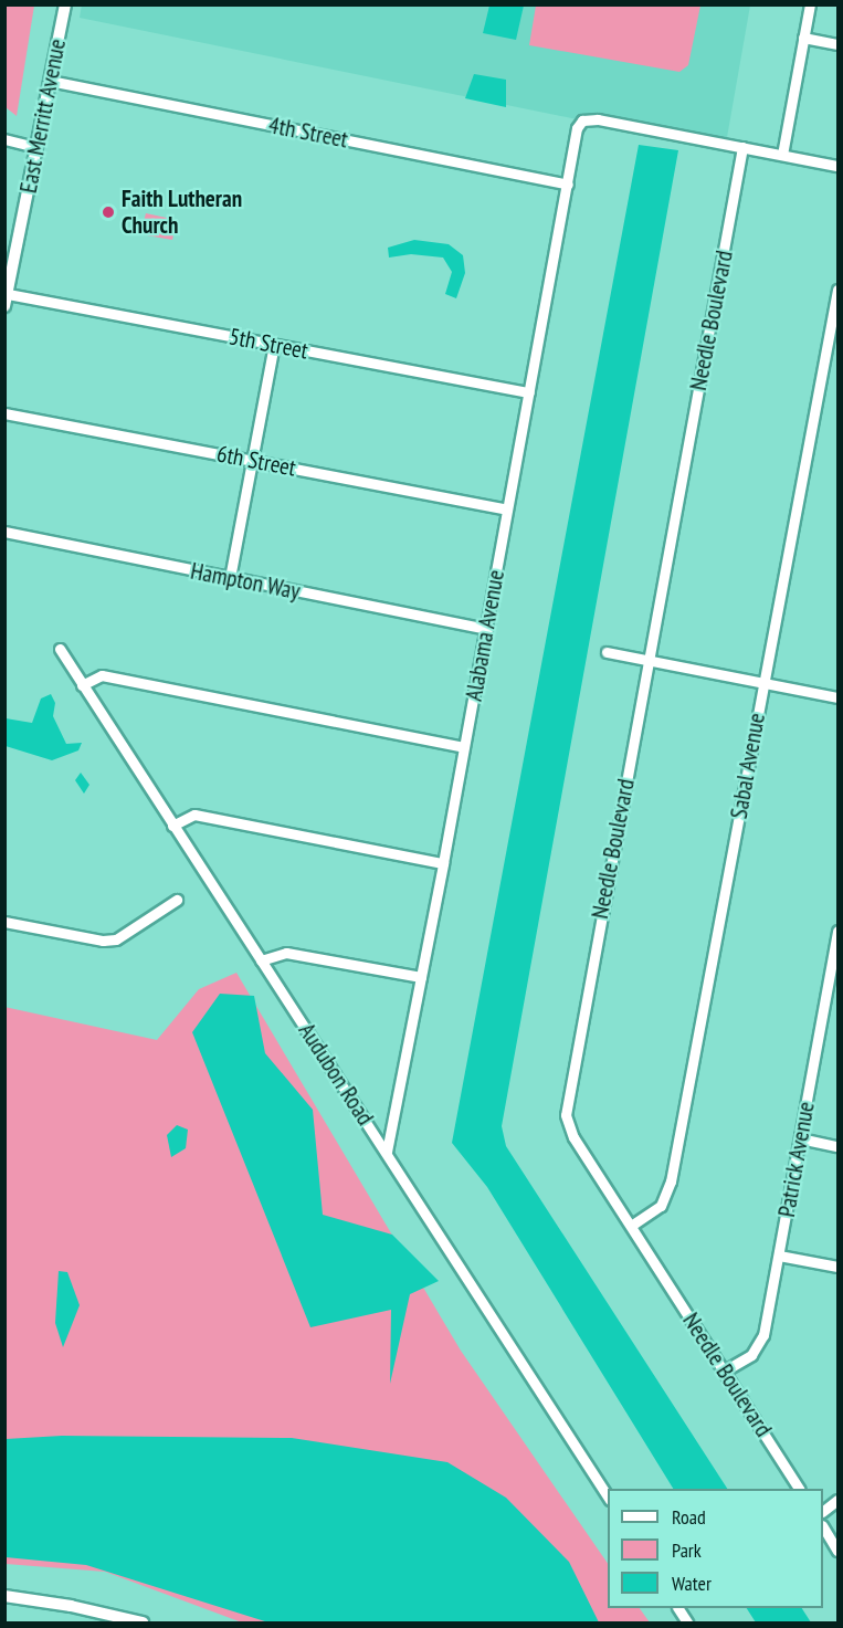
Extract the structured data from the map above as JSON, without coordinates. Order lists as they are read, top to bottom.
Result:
{
  "streets": {
    "street": [
      "East Merritt Avenue",
      "4th Street",
      "Needle Boulevard",
      "5th Street",
      "6th Street",
      "Hampton Way",
      "Alabama Avenue",
      "Sabal Avenue",
      "Audubon Road",
      "Patrick Avenue"
    ]
  },
  "crossings": [
    ["East Merritt Avenue", "4th Street"],
    ["East Merritt Avenue", "5th Street"],
    ["4th Street", "Alabama Avenue"],
    ["Needle Boulevard", "Alabama Avenue"],
    ["Needle Boulevard", "Sabal Avenue"],
    ["Needle Boulevard", "Patrick Avenue"],
    ["5th Street", "Alabama Avenue"],
    ["6th Street", "Alabama Avenue"],
    ["Hampton Way", "Alabama Avenue"],
    ["Alabama Avenue", "Audubon Road"]
  ],
  "places": ["Faith Lutheran Church"],
  "legend": ["Road", "Park", "Water"]
}
